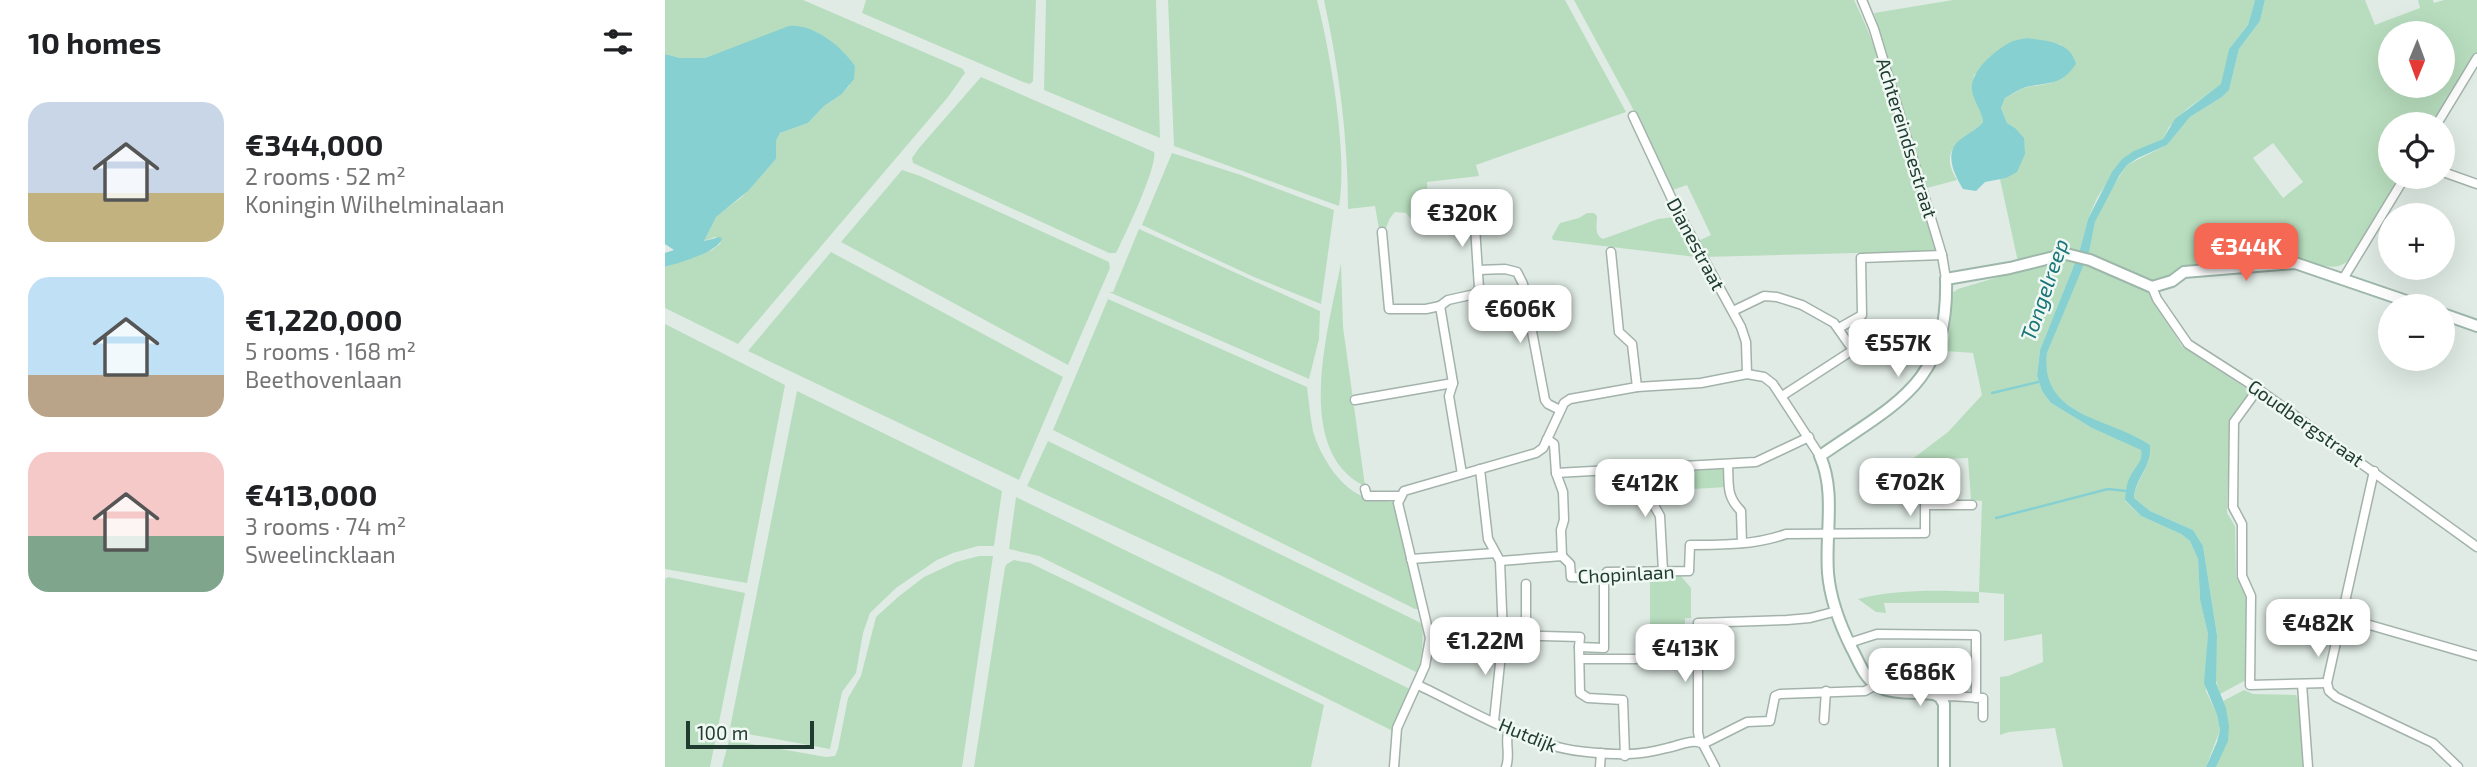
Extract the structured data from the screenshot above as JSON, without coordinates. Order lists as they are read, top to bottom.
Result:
{
  "streets": {
    "street": [
      "Achtereindsestraat",
      "Dianestraat",
      "Goudbergstraat",
      "Chopinlaan",
      "Hutdijk"
    ]
  },
  "water": ["Tongelreep"],
  "scale_bar": "100 m",
  "north": "bottom",
  "page": {
    "heading": "10 homes",
    "map_buttons": ["+", "−"],
    "list": [
      {
        "name": "€344,000",
        "note": "2 rooms · 52 m² · Koningin Wilhelminalaan"
      },
      {
        "name": "€1,220,000",
        "note": "5 rooms · 168 m² · Beethovenlaan"
      },
      {
        "name": "€413,000",
        "note": "3 rooms · 74 m² · Sweelincklaan"
      }
    ],
    "price": [
      "€320K",
      "€344K",
      "€606K",
      "€557K",
      "€702K",
      "€412K",
      "€482K",
      "€1.22M",
      "€413K",
      "€686K"
    ],
    "scale": "100 m"
  }
}
